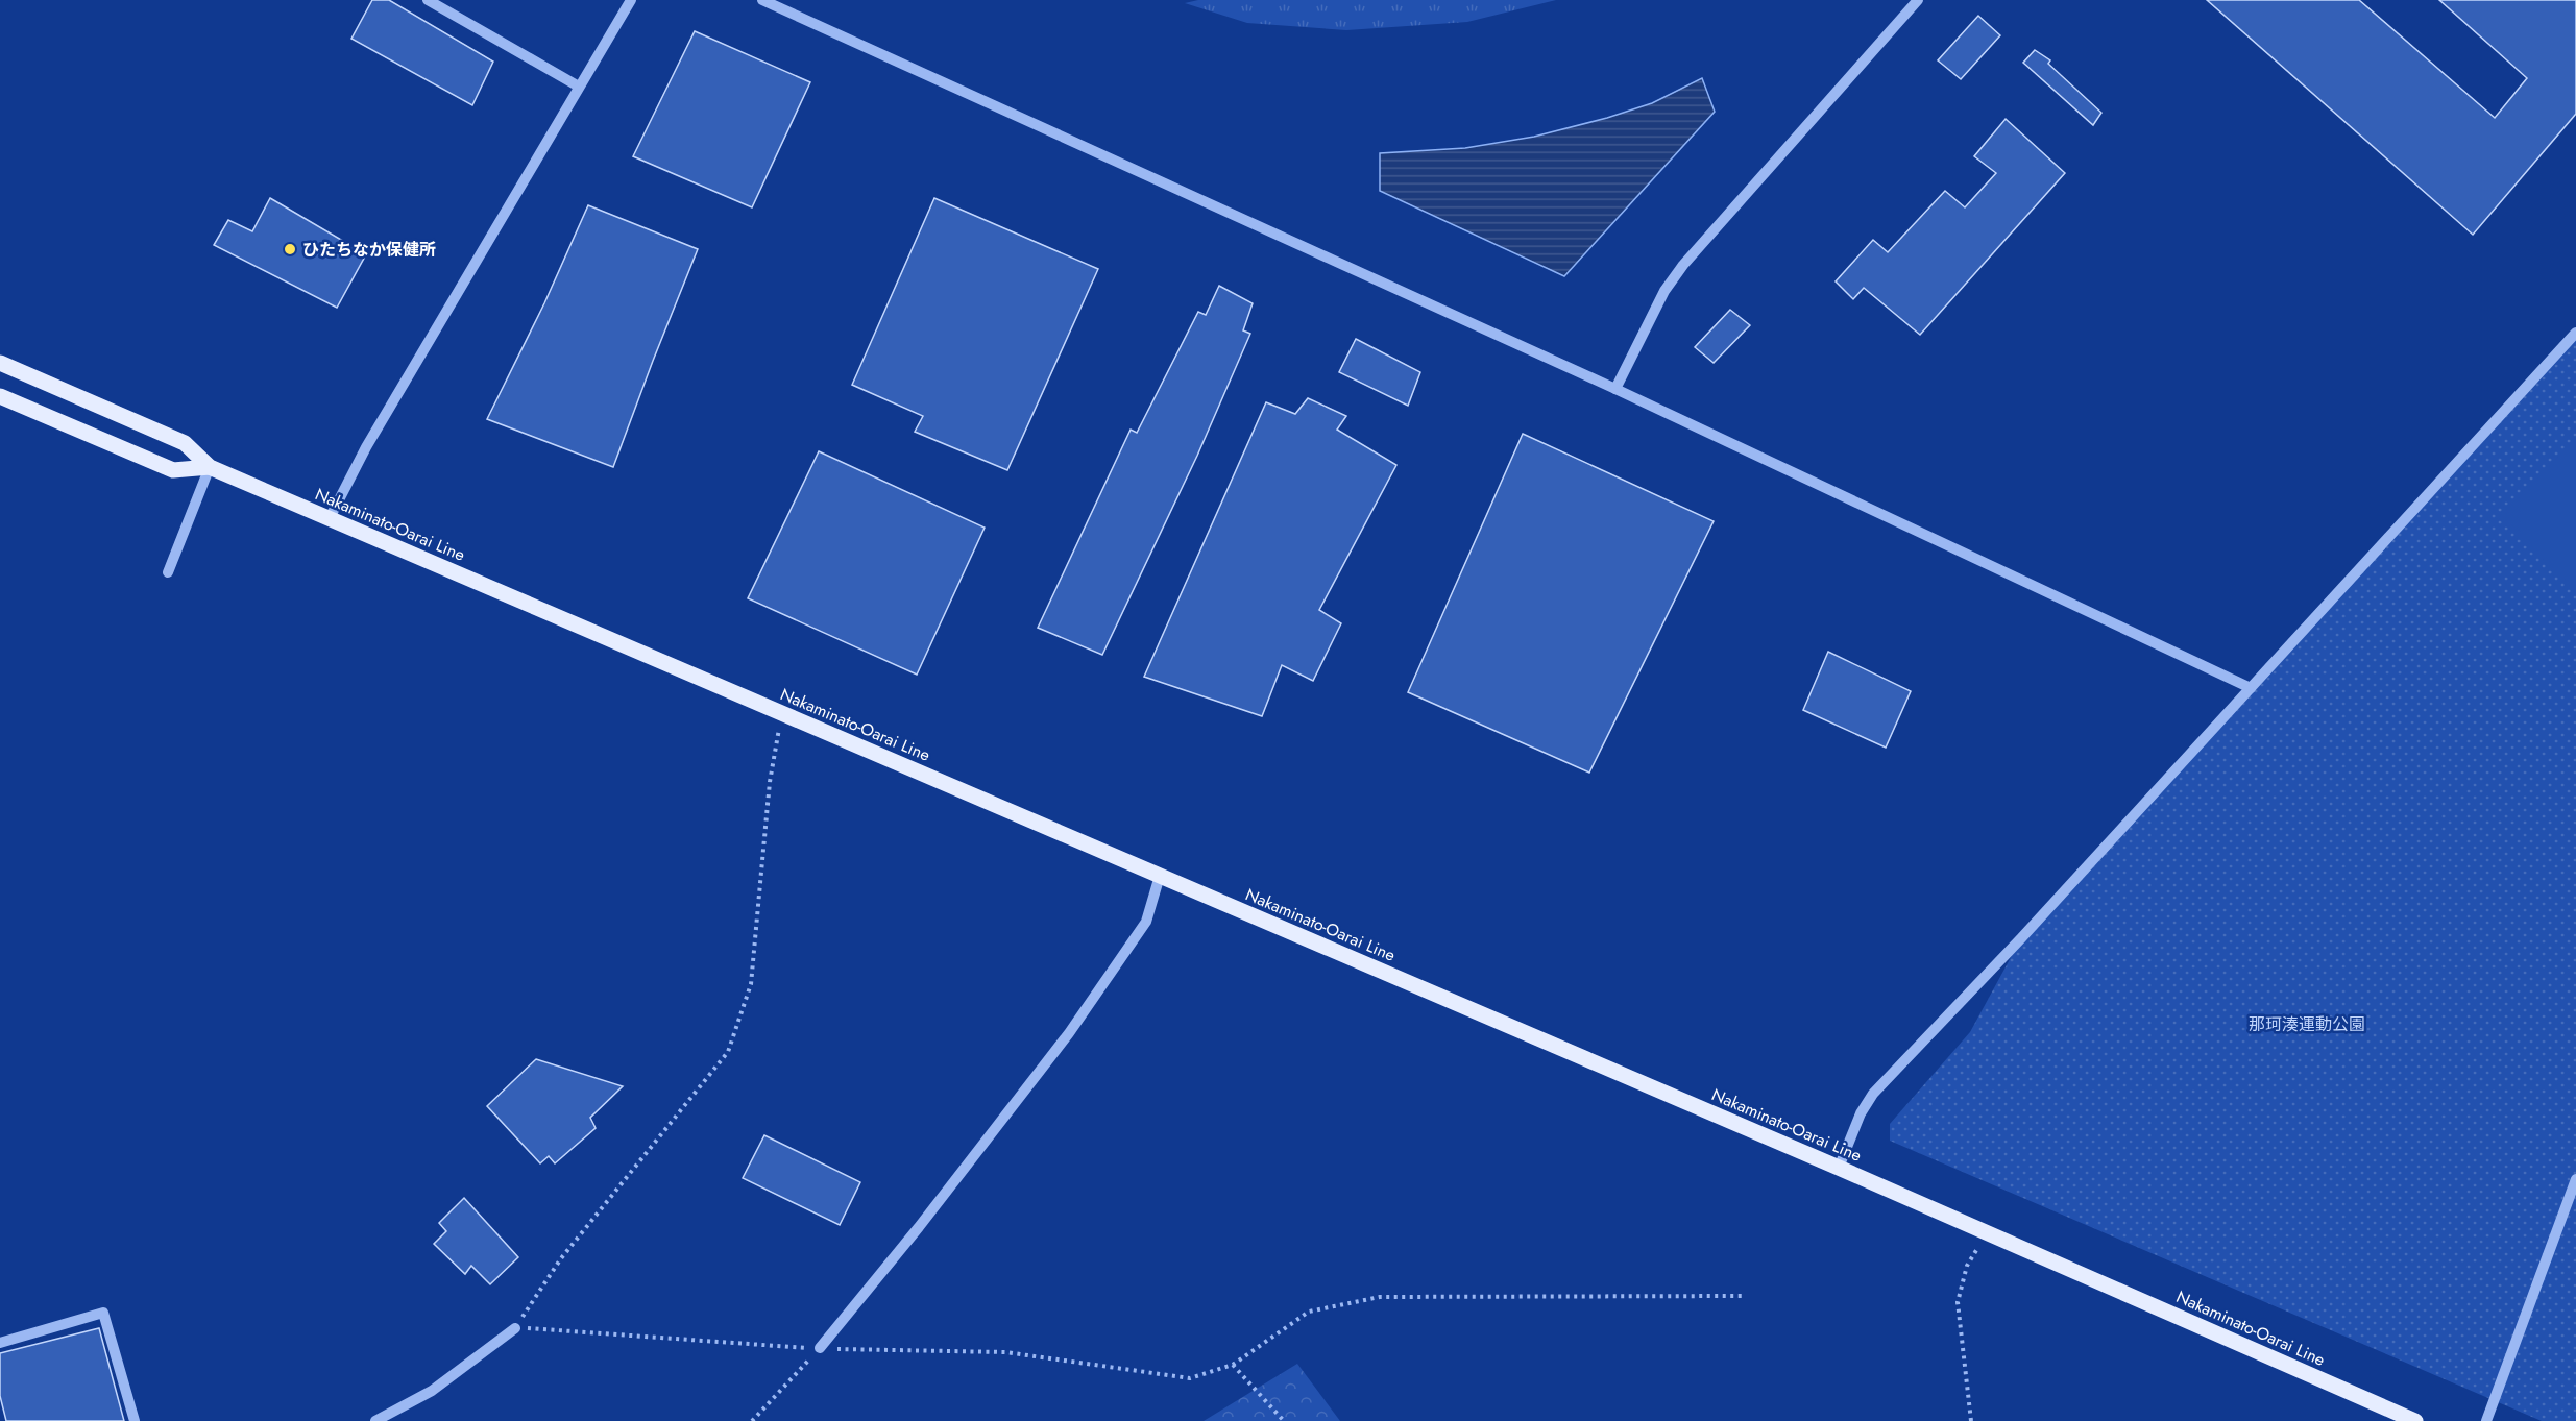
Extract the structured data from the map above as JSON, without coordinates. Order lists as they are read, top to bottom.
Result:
{
  "streets": {
    "main road": ["Nakaminato-Oarai Line"]
  },
  "parks": ["那珂湊運動公園"],
  "places": ["ひたちなか保健所"]
}
